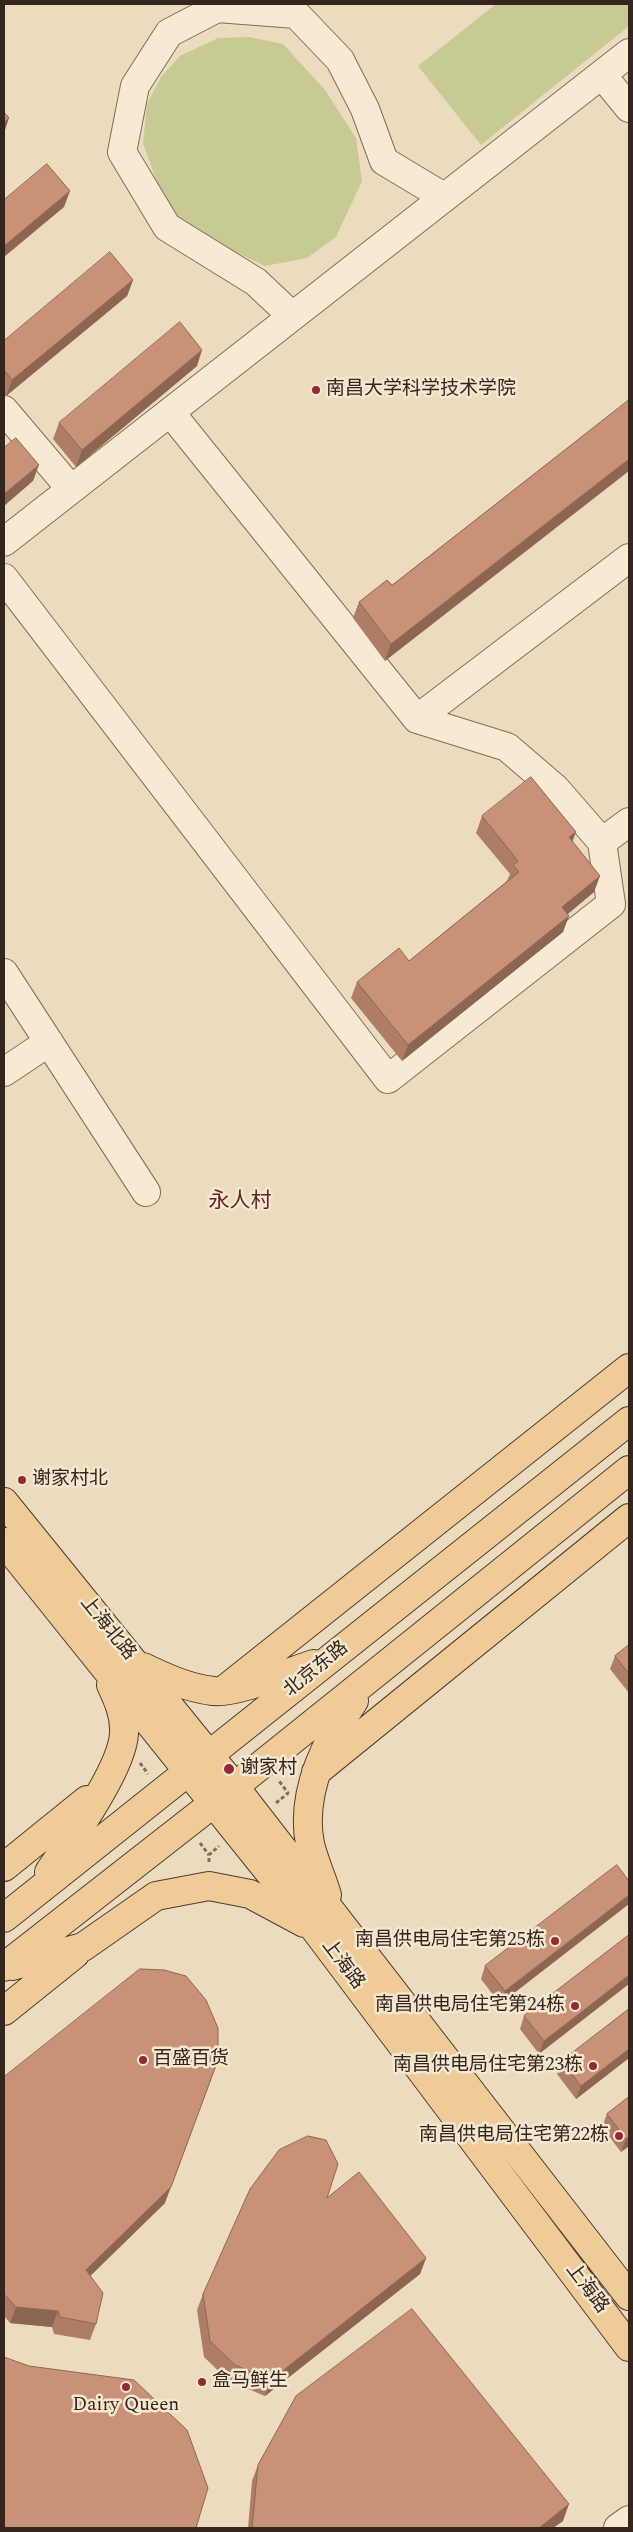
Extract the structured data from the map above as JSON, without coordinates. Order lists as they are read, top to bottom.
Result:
{
  "streets": {
    "main road": ["上海北路", "北京东路", "上海路"]
  },
  "crossings": [
    ["上海北路", "北京东路"],
    ["上海北路", "上海路"],
    ["北京东路", "上海路"]
  ],
  "districts": ["永人村"],
  "places": [
    "南昌大学科学技术学院",
    "谢家村北",
    "谢家村",
    "南昌供电局住宅第25栋",
    "南昌供电局住宅第24栋",
    "百盛百货",
    "南昌供电局住宅第23栋",
    "南昌供电局住宅第22栋",
    "盒马鲜生",
    "Dairy Queen"
  ]
}
